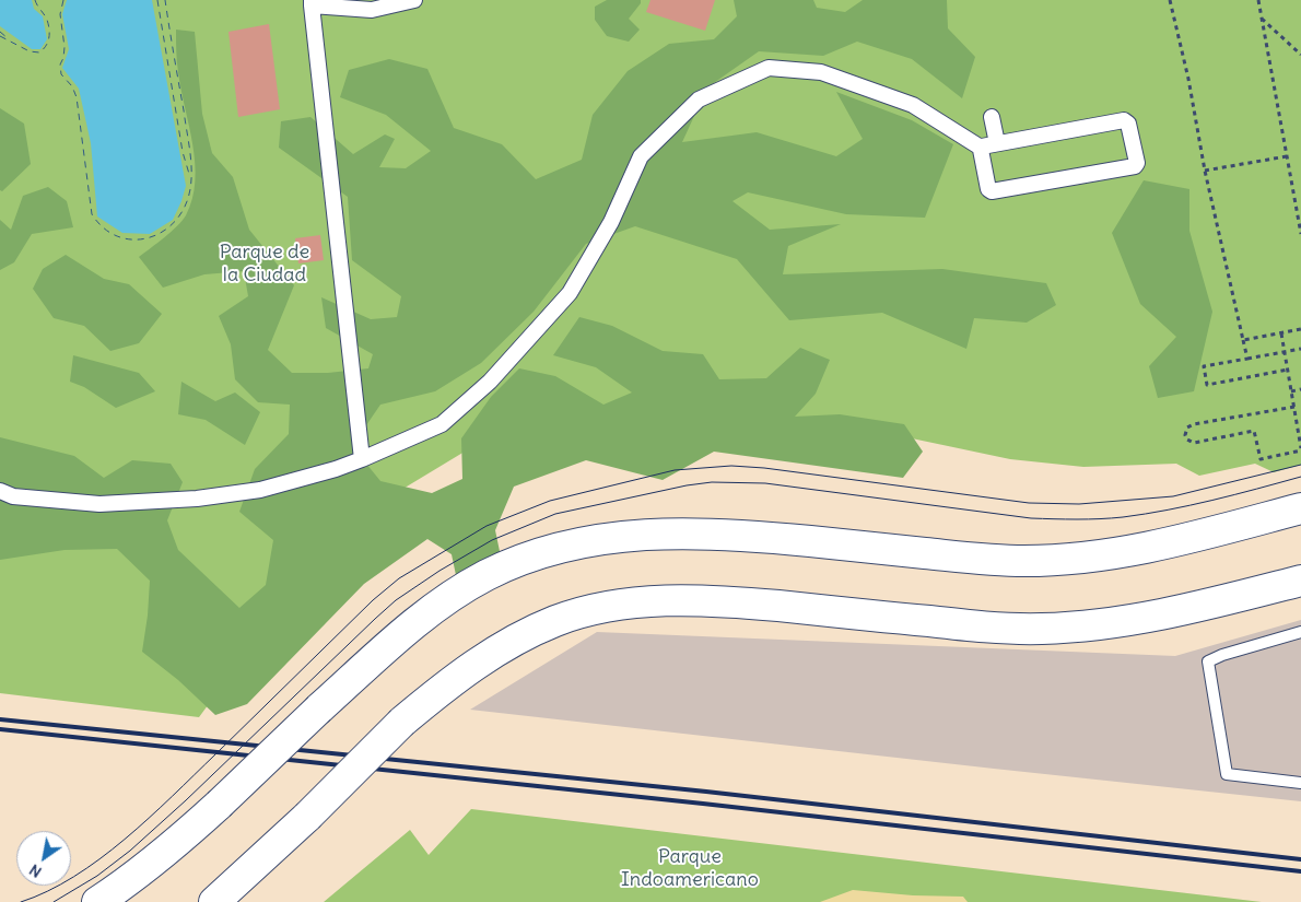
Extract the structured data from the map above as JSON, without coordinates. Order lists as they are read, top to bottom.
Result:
{
  "parks": ["Parque de la Ciudad", "Parque Indoamericano"],
  "north": "bottom left"
}
